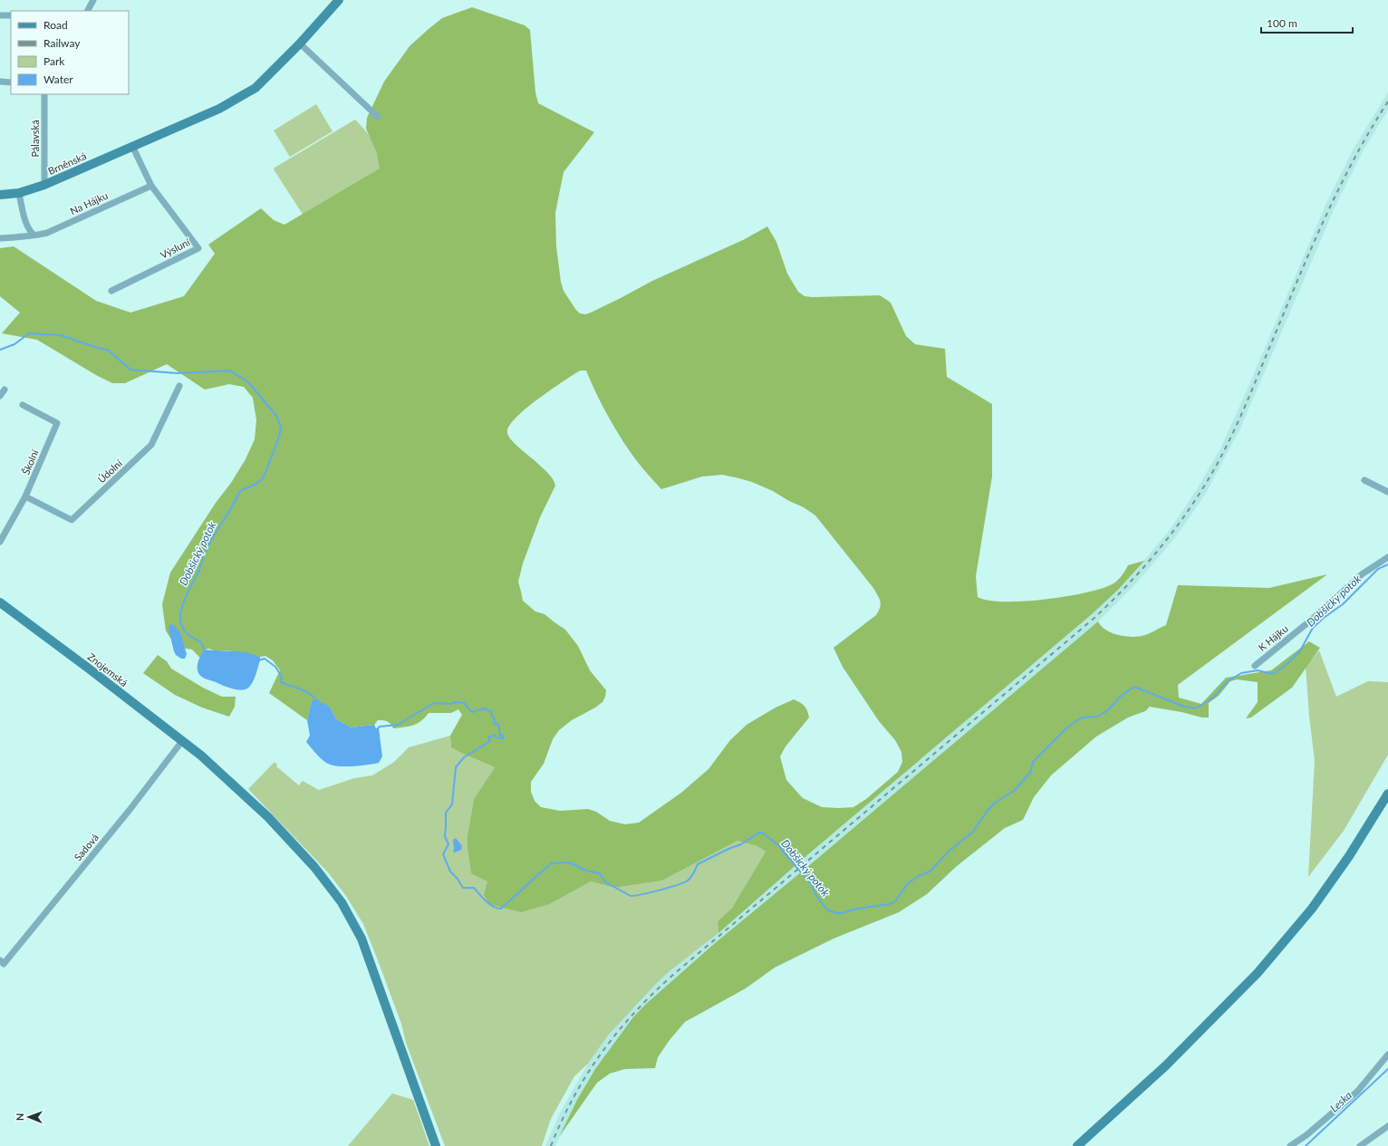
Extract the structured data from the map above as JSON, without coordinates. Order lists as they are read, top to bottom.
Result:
{
  "streets": {
    "main road": ["Brněnská", "Znojemská"],
    "street": [
      "Pálavská",
      "Na Hájku",
      "Výsluní",
      "Školní",
      "Údolní",
      "K Hájku",
      "Sadová"
    ]
  },
  "crossings": [
    ["Pálavská", "Brněnská"],
    ["Na Hájku", "Výsluní"],
    ["Školní", "Údolní"],
    ["Znojemská", "Sadová"]
  ],
  "water": ["Dobšický potok", "Leska"],
  "legend": [
    "Road",
    "Railway",
    "Park",
    "Water"
  ],
  "scale_bar": "100 m",
  "north": "left"
}
